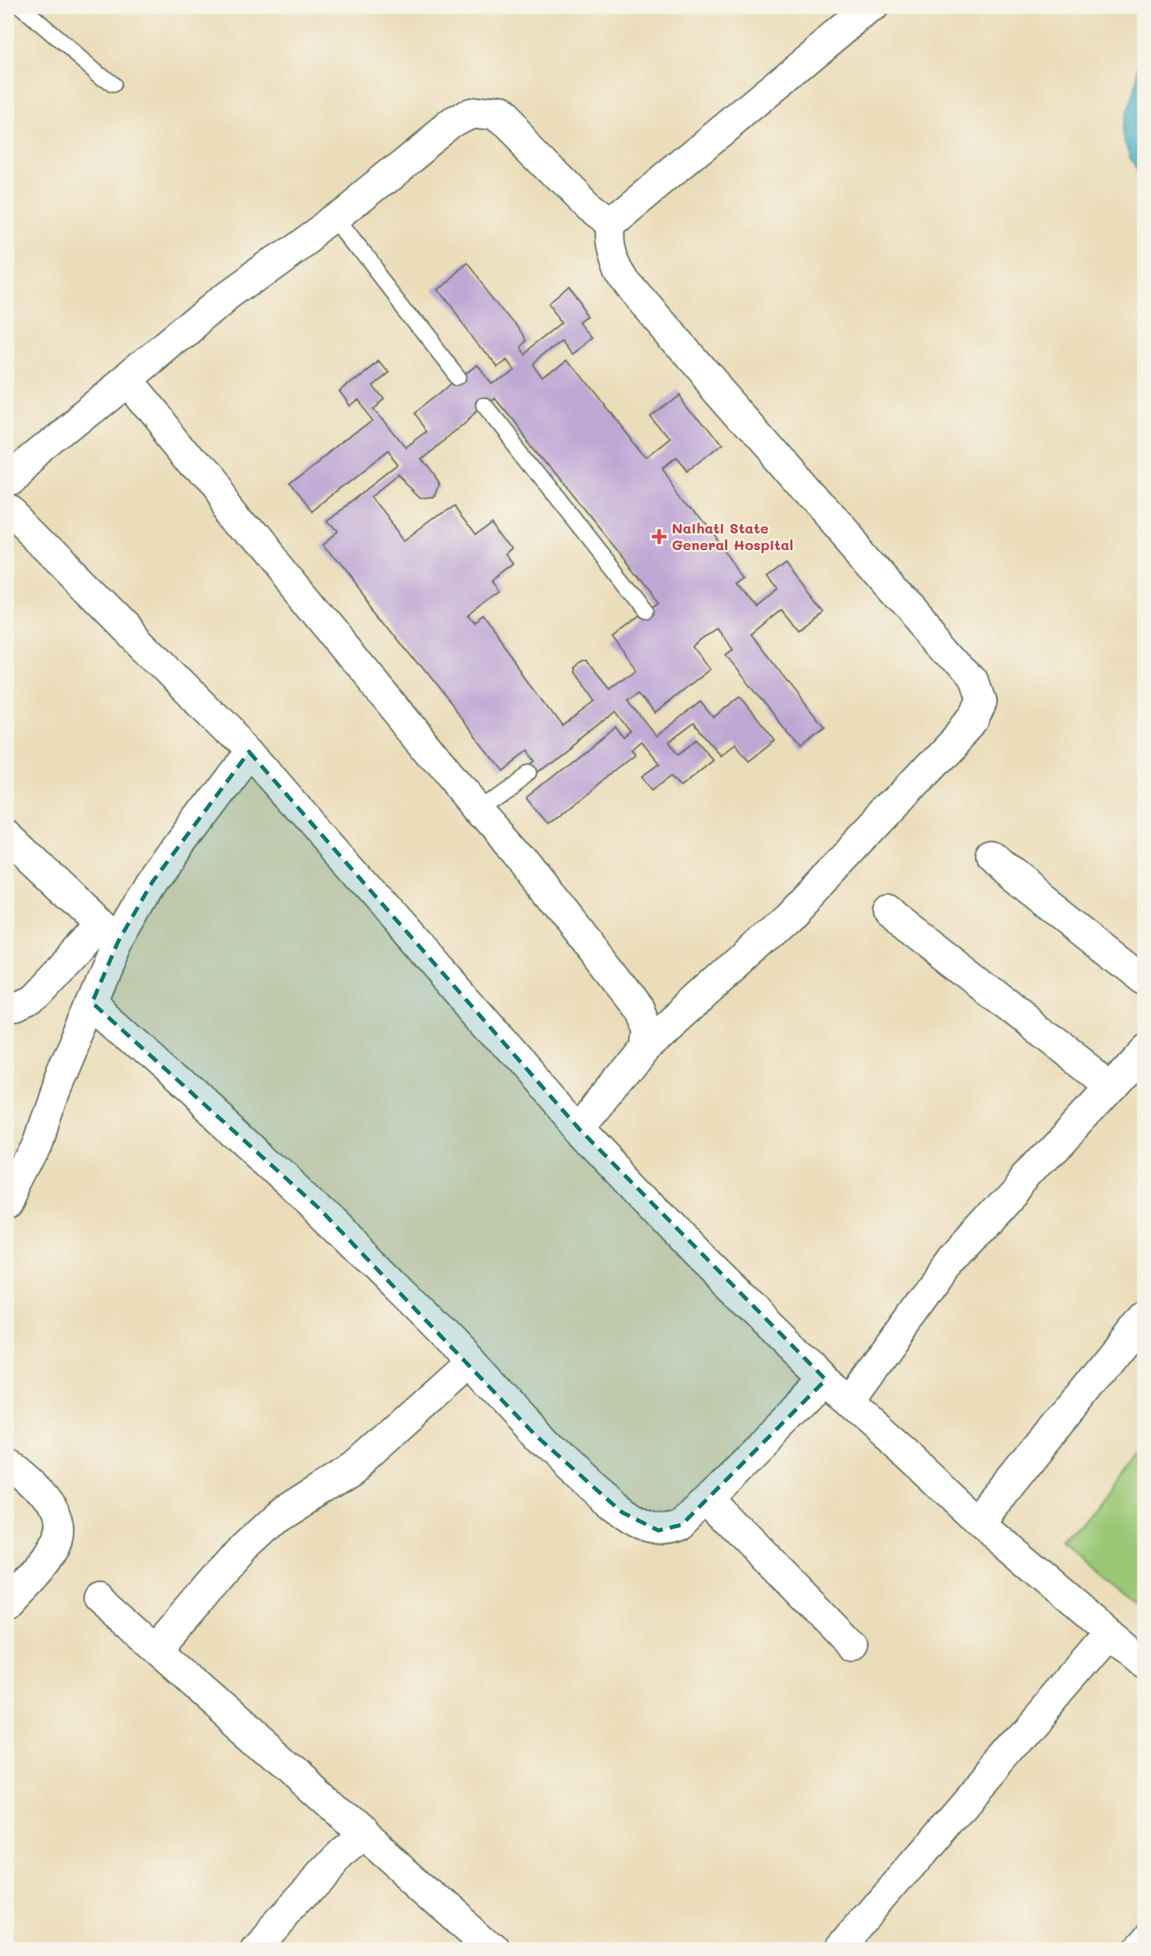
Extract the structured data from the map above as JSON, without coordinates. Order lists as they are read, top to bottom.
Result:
{
  "places": {
    "health": ["Naihati State General Hospital"]
  }
}
